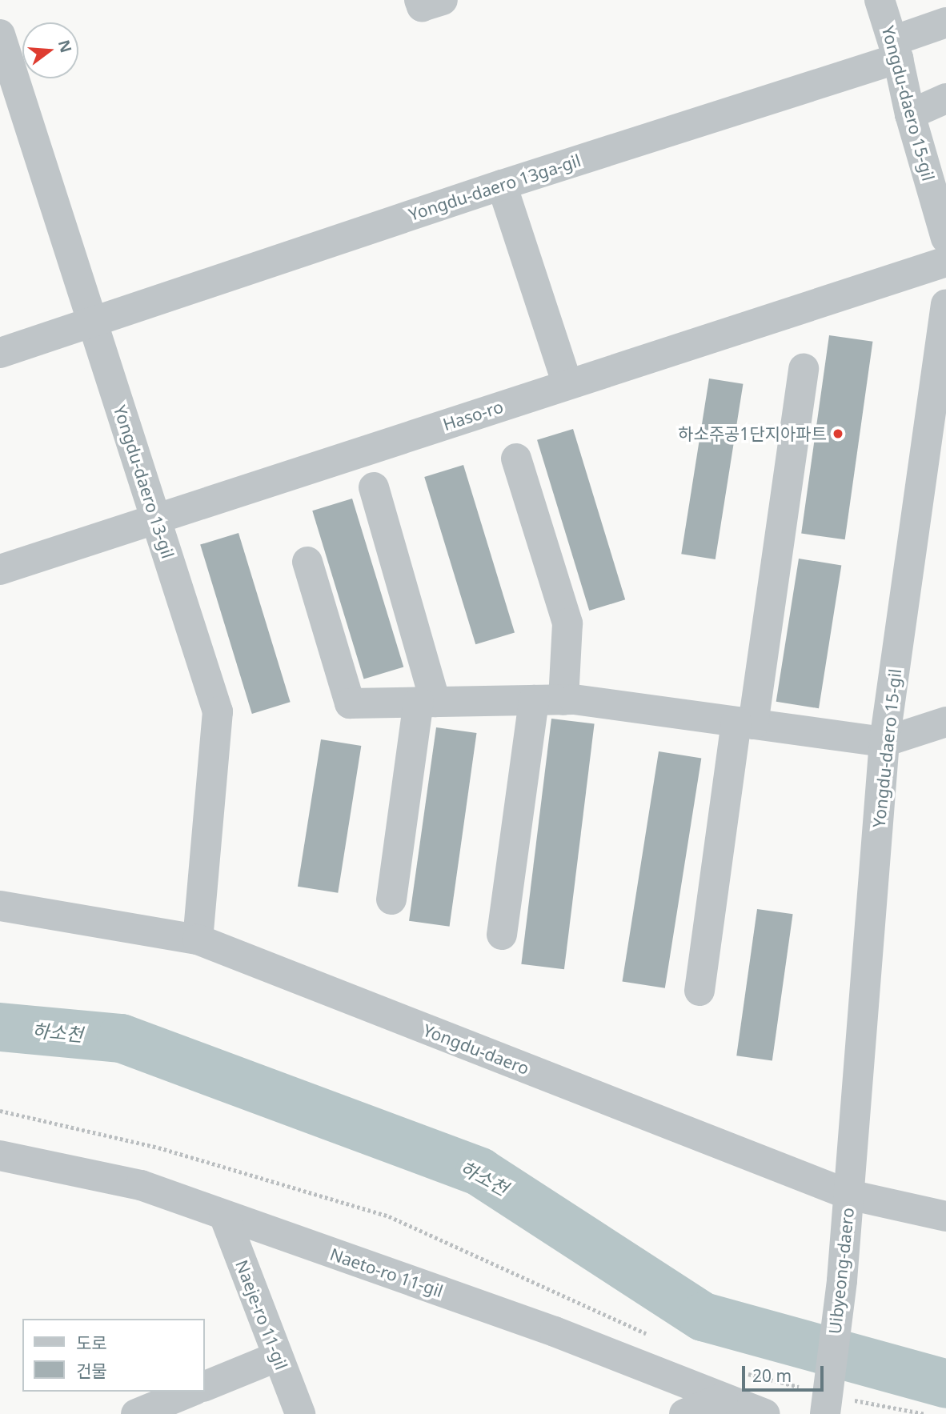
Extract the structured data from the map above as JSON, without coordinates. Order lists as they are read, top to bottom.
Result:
{
  "streets": {
    "street": [
      "Yongdu-daero 15-gil",
      "Yongdu-daero 13ga-gil",
      "Haso-ro",
      "Yongdu-daero 13-gil",
      "Yongdu-daero",
      "Uibyeong-daero",
      "Naeto-ro 11-gil",
      "Naeje-ro 11-gil"
    ]
  },
  "crossings": [
    ["Yongdu-daero 15-gil", "Yongdu-daero 13ga-gil"],
    ["Yongdu-daero 15-gil", "Yongdu-daero"],
    ["Yongdu-daero 15-gil", "Uibyeong-daero"],
    ["Yongdu-daero 13ga-gil", "Yongdu-daero 13-gil"],
    ["Haso-ro", "Yongdu-daero 13-gil"],
    ["Yongdu-daero 13-gil", "Yongdu-daero"],
    ["Yongdu-daero", "Uibyeong-daero"],
    ["Naeto-ro 11-gil", "Naeje-ro 11-gil"]
  ],
  "water": ["하소천"],
  "places": ["하소주공1단지아파트"],
  "legend": ["도로", "건물"],
  "scale_bar": "20 m",
  "north": "right"
}
